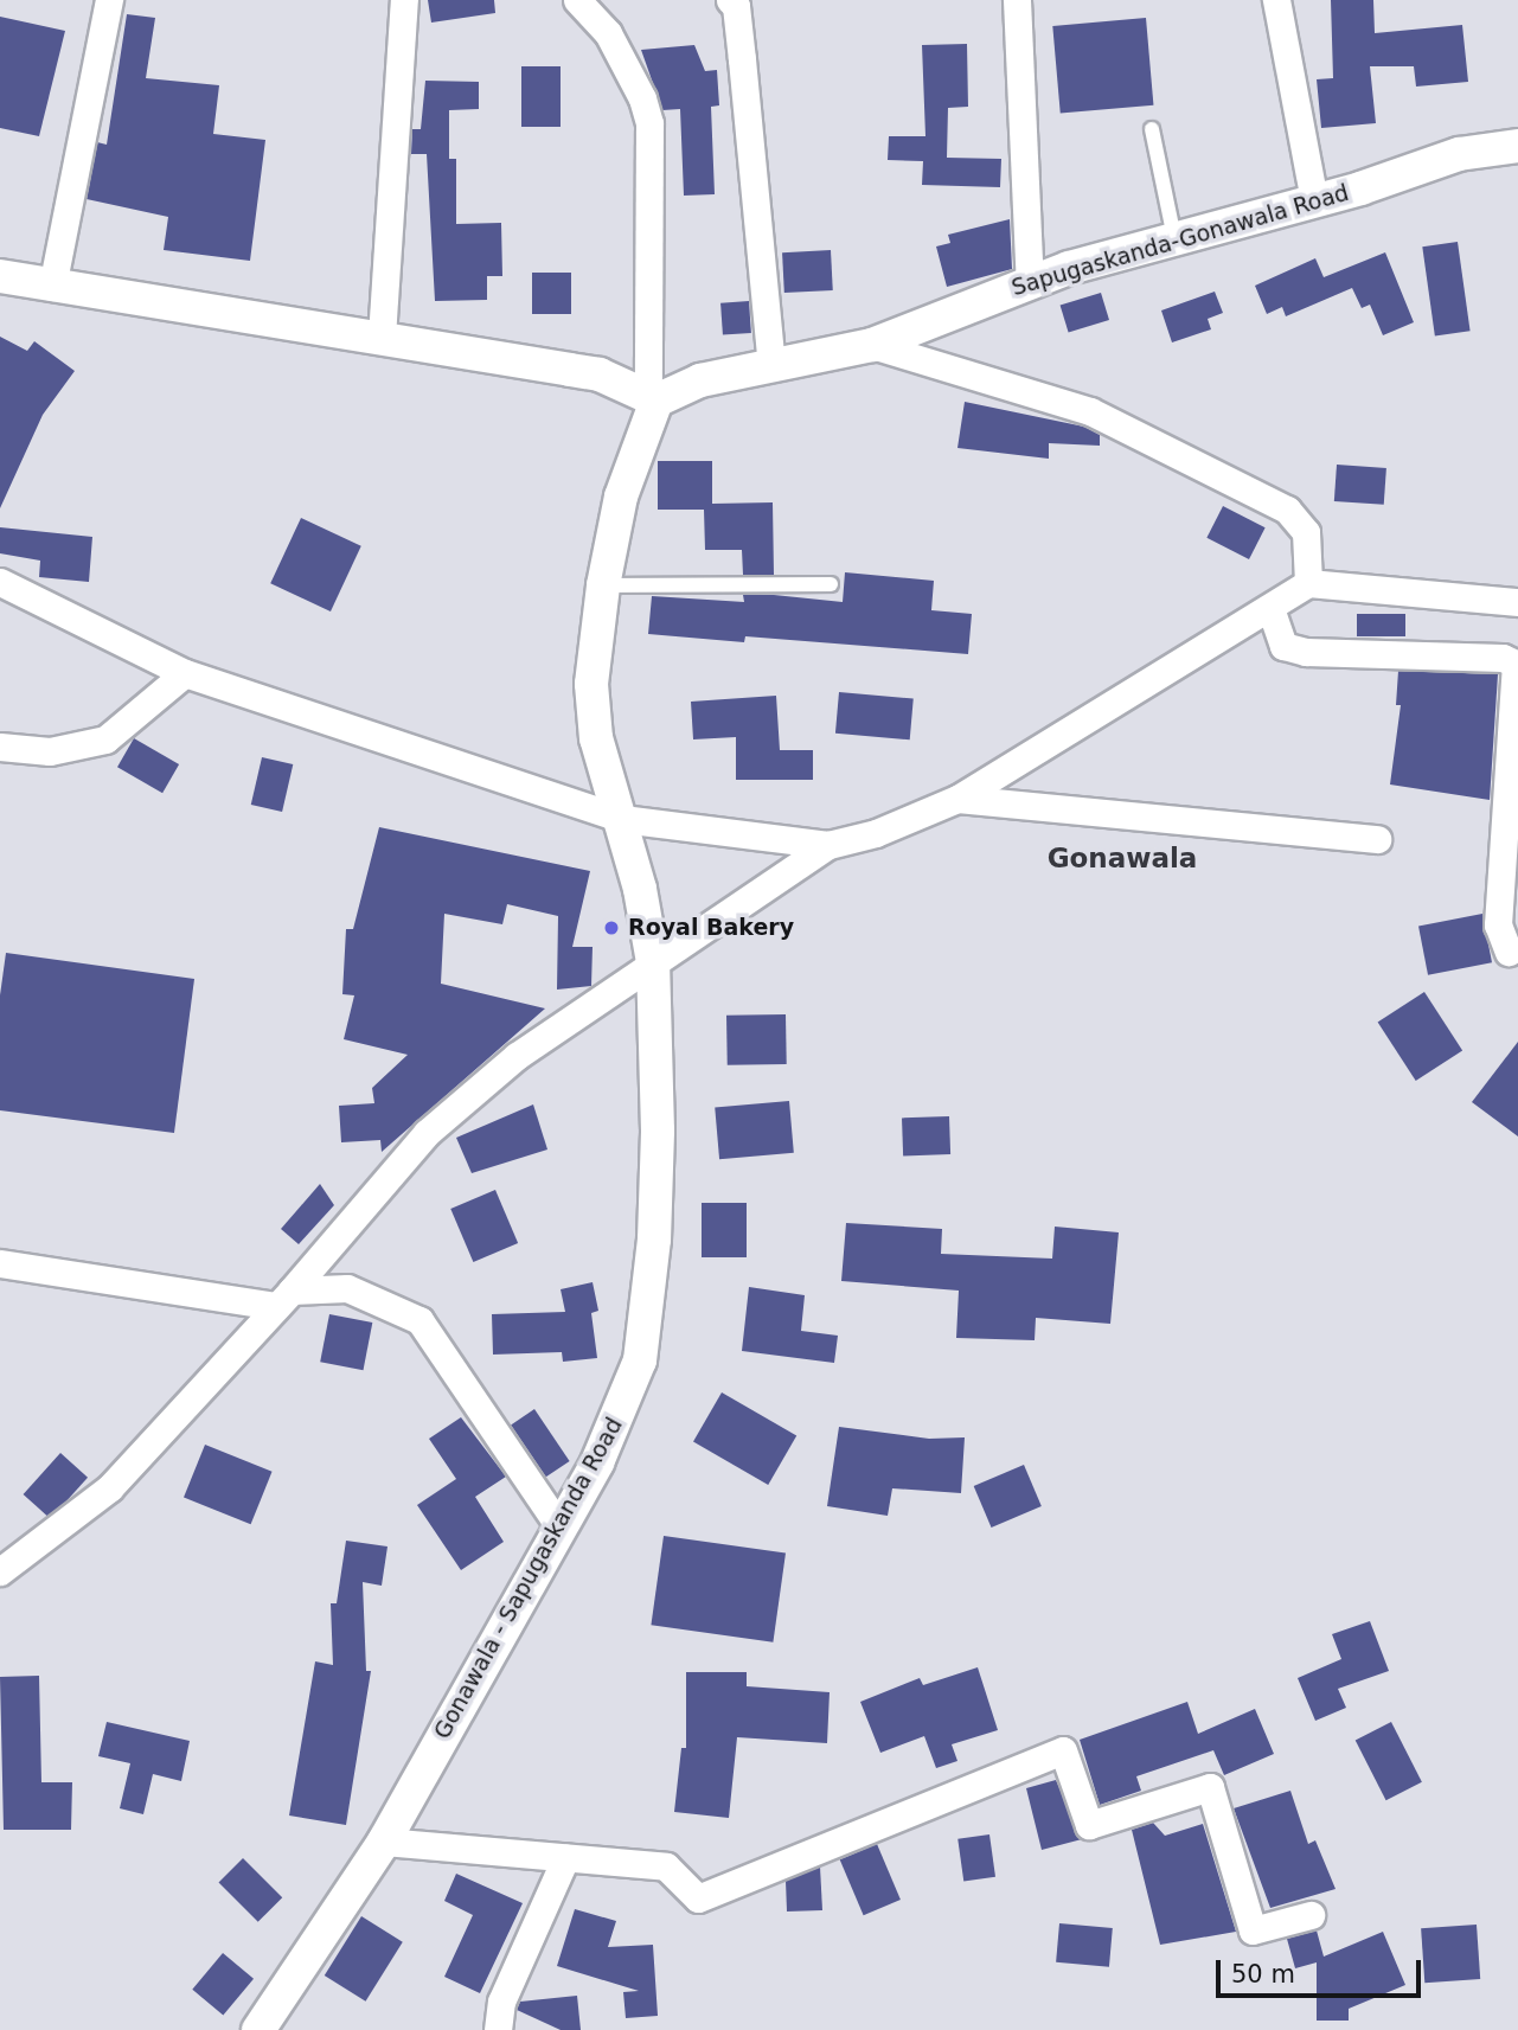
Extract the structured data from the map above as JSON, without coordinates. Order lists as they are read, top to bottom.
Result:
{
  "streets": {
    "street": ["Sapugaskanda-Gonawala Road", "Gonawala - Sapugaskanda Road"]
  },
  "crossings": [
    ["Sapugaskanda-Gonawala Road", "Gonawala - Sapugaskanda Road"]
  ],
  "districts": ["Gonawala"],
  "places": ["Royal Bakery"],
  "scale_bar": "50 m"
}
